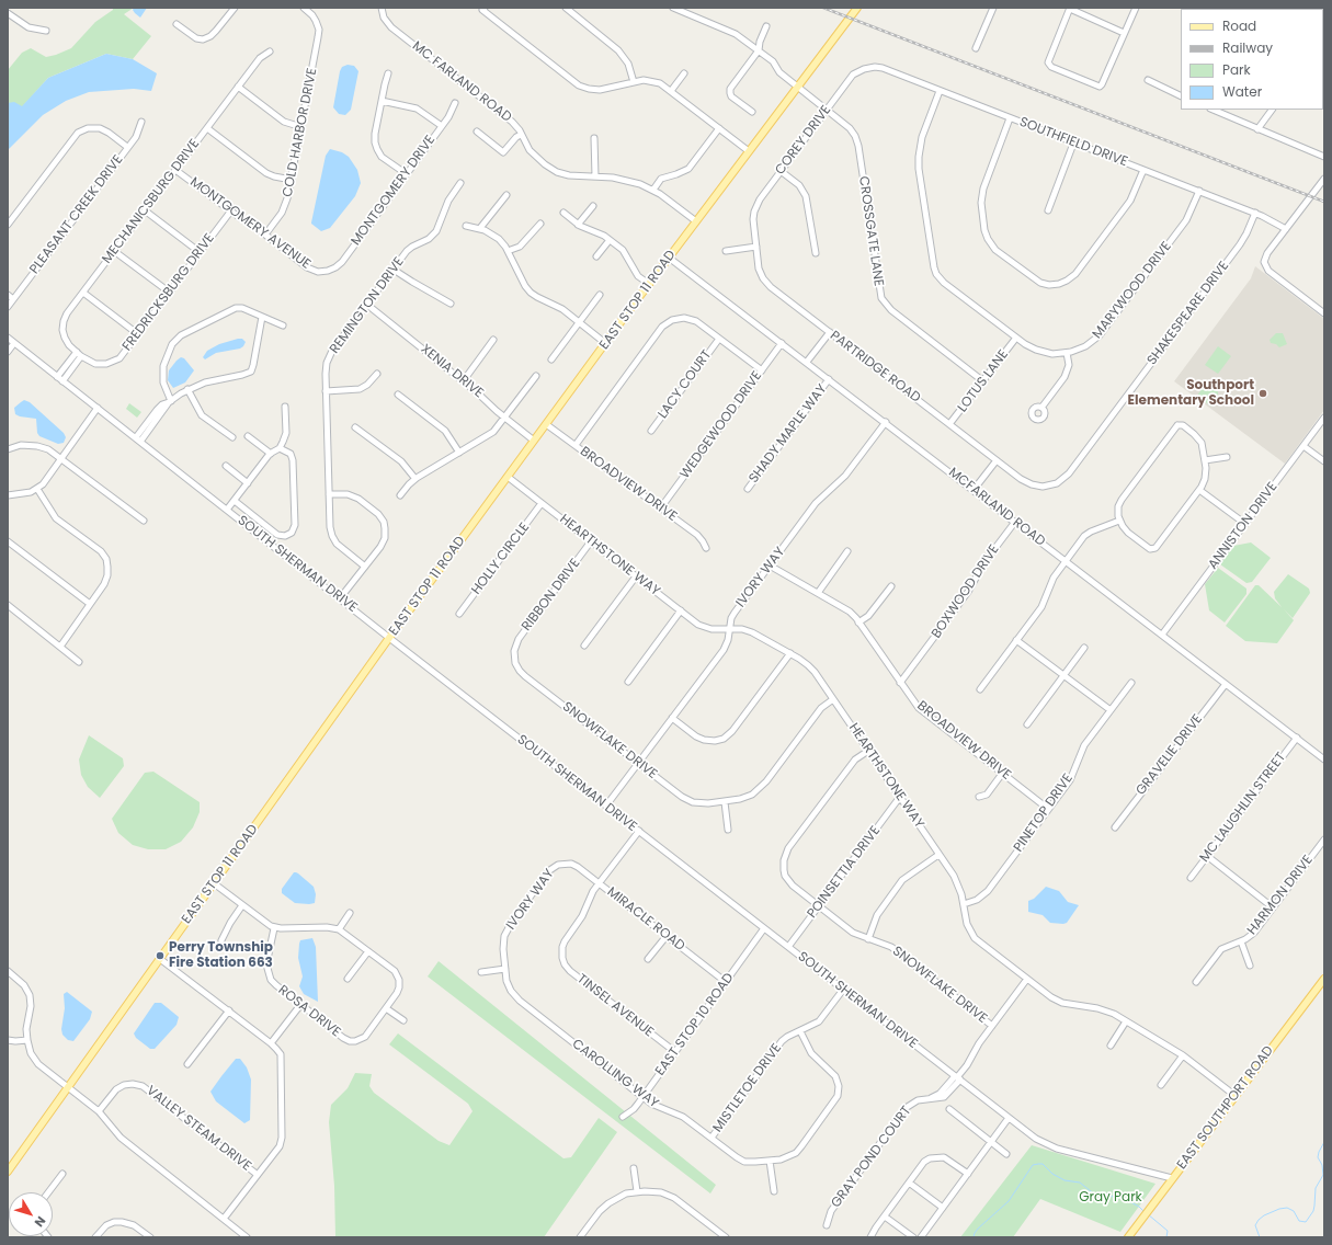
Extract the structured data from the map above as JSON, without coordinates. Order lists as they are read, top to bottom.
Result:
{
  "streets": {
    "main road": ["EAST STOP 11 ROAD", "EAST SOUTHPORT ROAD"],
    "street": [
      "MC FARLAND ROAD",
      "COLD HARBOR DRIVE",
      "COREY DRIVE",
      "SOUTHFIELD DRIVE",
      "MONTGOMERY DRIVE",
      "MECHANICSBURG DRIVE",
      "PLEASANT CREEK DRIVE",
      "MONTGOMERY AVENUE",
      "CROSSGATE LANE",
      "MARYWOOD DRIVE",
      "FREDRICKSBURG DRIVE",
      "REMINGTON DRIVE",
      "SHAKESPEARE DRIVE",
      "PARTRIDGE ROAD",
      "XENIA DRIVE",
      "LOTUS LANE",
      "LACY COURT",
      "WEDGEWOOD DRIVE",
      "SHADY MAPLE WAY",
      "BROADVIEW DRIVE",
      "MCFARLAND ROAD",
      "ANNISTON DRIVE",
      "HEARTHSTONE WAY",
      "HOLLY CIRCLE",
      "SOUTH SHERMAN DRIVE",
      "IVORY WAY",
      "BOXWOOD DRIVE",
      "RIBBON DRIVE",
      "SNOWFLAKE DRIVE",
      "GRAVELIE DRIVE",
      "MC LAUGHLIN STREET",
      "PINETOP DRIVE",
      "POINSETTIA DRIVE",
      "HARMON DRIVE",
      "MIRACLE ROAD",
      "TINSEL AVENUE",
      "ROSA DRIVE",
      "EAST STOP 10 ROAD",
      "CAROLLING WAY",
      "MISTLETOE DRIVE",
      "VALLEY STEAM DRIVE",
      "GRAY POND COURT"
    ]
  },
  "crossings": [
    ["MC FARLAND ROAD", "EAST STOP 11 ROAD"],
    ["COLD HARBOR DRIVE", "MONTGOMERY AVENUE"],
    ["COREY DRIVE", "SOUTHFIELD DRIVE"],
    ["COREY DRIVE", "CROSSGATE LANE"],
    ["COREY DRIVE", "PARTRIDGE ROAD"],
    ["SOUTHFIELD DRIVE", "MARYWOOD DRIVE"],
    ["SOUTHFIELD DRIVE", "SHAKESPEARE DRIVE"],
    ["MONTGOMERY DRIVE", "MONTGOMERY AVENUE"],
    ["MECHANICSBURG DRIVE", "MONTGOMERY AVENUE"],
    ["MECHANICSBURG DRIVE", "FREDRICKSBURG DRIVE"],
    ["MONTGOMERY AVENUE", "FREDRICKSBURG DRIVE"],
    ["CROSSGATE LANE", "EAST STOP 11 ROAD"],
    ["CROSSGATE LANE", "LOTUS LANE"],
    ["MARYWOOD DRIVE", "LOTUS LANE"],
    ["EAST STOP 11 ROAD", "XENIA DRIVE"],
    ["EAST STOP 11 ROAD", "BROADVIEW DRIVE"],
    ["EAST STOP 11 ROAD", "MCFARLAND ROAD"],
    ["EAST STOP 11 ROAD", "HEARTHSTONE WAY"],
    ["EAST STOP 11 ROAD", "SOUTH SHERMAN DRIVE"],
    ["REMINGTON DRIVE", "XENIA DRIVE"],
    ["SHAKESPEARE DRIVE", "PARTRIDGE ROAD"],
    ["PARTRIDGE ROAD", "LOTUS LANE"],
    ["WEDGEWOOD DRIVE", "BROADVIEW DRIVE"],
    ["WEDGEWOOD DRIVE", "MCFARLAND ROAD"],
    ["SHADY MAPLE WAY", "MCFARLAND ROAD"],
    ["BROADVIEW DRIVE", "IVORY WAY"],
    ["BROADVIEW DRIVE", "BOXWOOD DRIVE"],
    ["BROADVIEW DRIVE", "PINETOP DRIVE"],
    ["MCFARLAND ROAD", "ANNISTON DRIVE"],
    ["MCFARLAND ROAD", "IVORY WAY"],
    ["MCFARLAND ROAD", "BOXWOOD DRIVE"],
    ["MCFARLAND ROAD", "GRAVELIE DRIVE"],
    ["MCFARLAND ROAD", "MC LAUGHLIN STREET"],
    ["HEARTHSTONE WAY", "HOLLY CIRCLE"],
    ["HEARTHSTONE WAY", "IVORY WAY"],
    ["HEARTHSTONE WAY", "RIBBON DRIVE"],
    ["HEARTHSTONE WAY", "SNOWFLAKE DRIVE"],
    ["HEARTHSTONE WAY", "PINETOP DRIVE"],
    ["HEARTHSTONE WAY", "POINSETTIA DRIVE"],
    ["HEARTHSTONE WAY", "EAST SOUTHPORT ROAD"],
    ["HEARTHSTONE WAY", "GRAY POND COURT"],
    ["SOUTH SHERMAN DRIVE", "IVORY WAY"],
    ["SOUTH SHERMAN DRIVE", "POINSETTIA DRIVE"],
    ["SOUTH SHERMAN DRIVE", "EAST STOP 10 ROAD"],
    ["SOUTH SHERMAN DRIVE", "MISTLETOE DRIVE"],
    ["SOUTH SHERMAN DRIVE", "EAST SOUTHPORT ROAD"],
    ["SOUTH SHERMAN DRIVE", "GRAY POND COURT"],
    ["IVORY WAY", "SNOWFLAKE DRIVE"],
    ["IVORY WAY", "MIRACLE ROAD"],
    ["IVORY WAY", "CAROLLING WAY"],
    ["RIBBON DRIVE", "SNOWFLAKE DRIVE"],
    ["SNOWFLAKE DRIVE", "POINSETTIA DRIVE"],
    ["SNOWFLAKE DRIVE", "GRAY POND COURT"],
    ["MIRACLE ROAD", "TINSEL AVENUE"],
    ["MIRACLE ROAD", "EAST STOP 10 ROAD"],
    ["TINSEL AVENUE", "EAST STOP 10 ROAD"],
    ["EAST STOP 10 ROAD", "CAROLLING WAY"],
    ["CAROLLING WAY", "MISTLETOE DRIVE"]
  ],
  "parks": ["Gray Park"],
  "places": ["Southport Elementary School", "Perry Township Fire Station 663"],
  "legend": [
    "Road",
    "Railway",
    "Park",
    "Water"
  ],
  "north": "bottom right"
}
